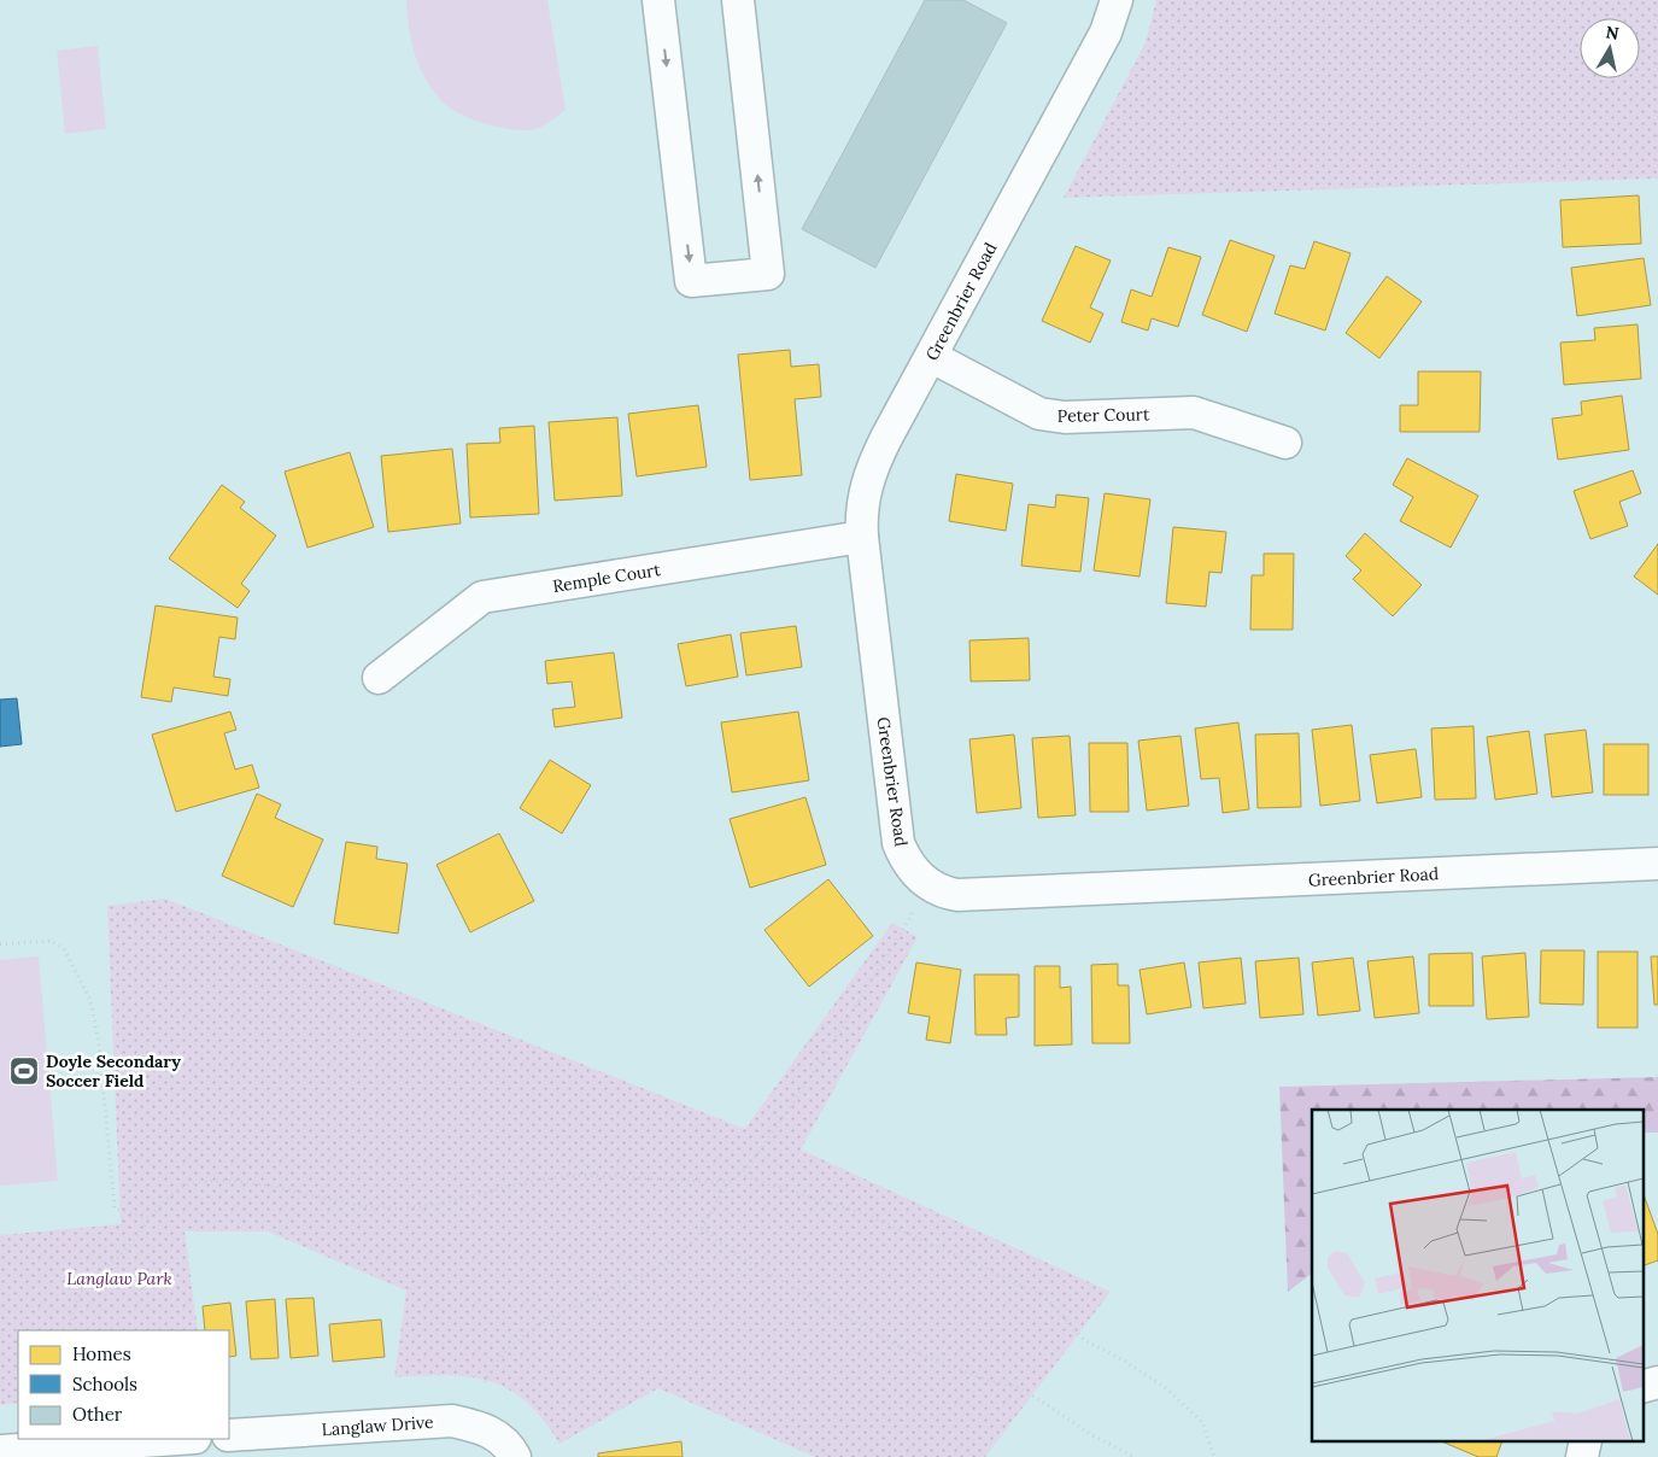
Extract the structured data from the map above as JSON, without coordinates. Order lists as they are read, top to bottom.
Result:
{
  "streets": {
    "street": [
      "Greenbrier Road",
      "Peter Court",
      "Remple Court",
      "Langlaw Drive"
    ]
  },
  "crossings": [
    ["Greenbrier Road", "Peter Court"],
    ["Greenbrier Road", "Remple Court"]
  ],
  "parks": ["Langlaw Park"],
  "places": {
    "sports": ["Doyle Secondary Soccer Field"]
  },
  "legend": ["Homes", "Schools", "Other"],
  "north": "top"
}
